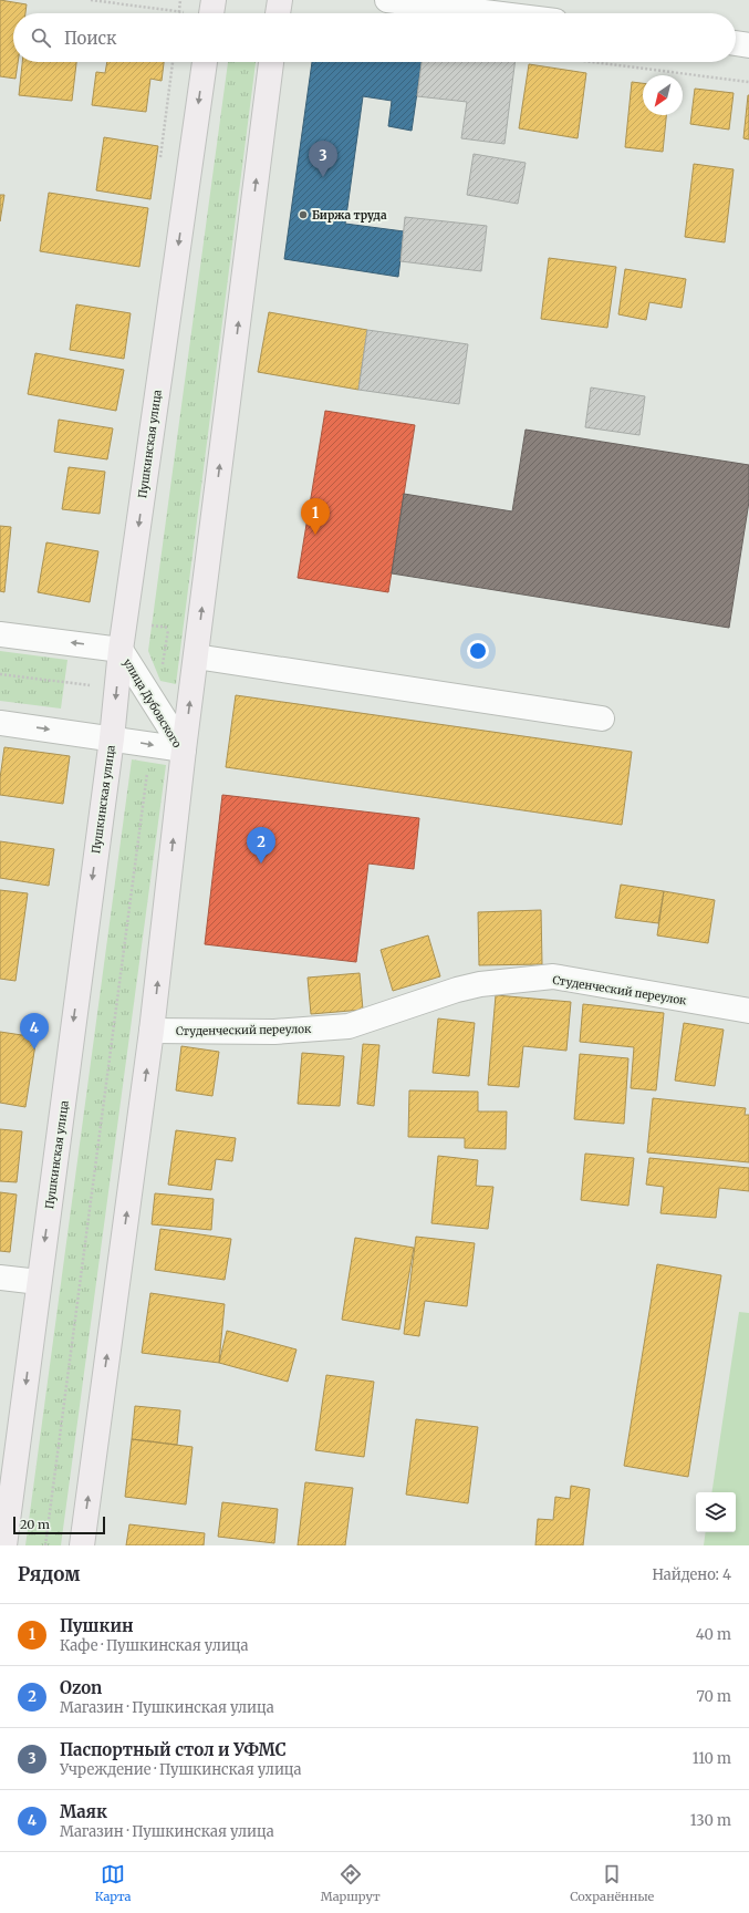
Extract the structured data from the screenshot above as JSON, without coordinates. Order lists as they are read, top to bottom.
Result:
{
  "streets": {
    "main road": ["Пушкинская улица"],
    "street": ["улица Дубовского", "Студенческий переулок"]
  },
  "crossings": [
    ["Пушкинская улица", "улица Дубовского"]
  ],
  "places": ["Биржа труда"],
  "scale_bar": "20 m",
  "north": "bottom left",
  "page": {
    "search": "Поиск",
    "pins": [
      "3",
      "1",
      "2",
      "4"
    ],
    "scale": "20 m",
    "heading": ["Рядом", "Найдено: 4"],
    "list": [
      {
        "mark": "1",
        "name": "Пушкин",
        "note": "Кафе · Пушкинская улица",
        "value": "40 m"
      },
      {
        "mark": "2",
        "name": "Ozon",
        "note": "Магазин · Пушкинская улица",
        "value": "70 m"
      },
      {
        "mark": "3",
        "name": "Паспортный стол и УФМС",
        "note": "Учреждение · Пушкинская улица",
        "value": "110 m"
      },
      {
        "mark": "4",
        "name": "Маяк",
        "note": "Магазин · Пушкинская улица",
        "value": "130 m"
      }
    ],
    "nav": ["Карта", "Маршрут", "Сохранённые"]
  }
}
